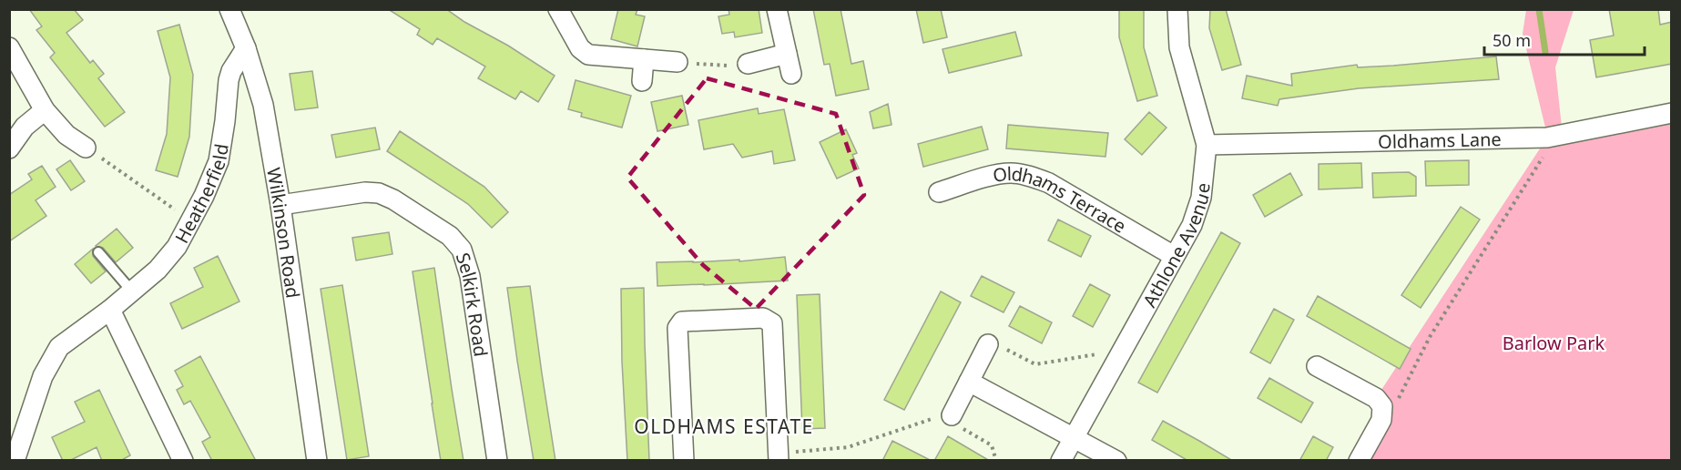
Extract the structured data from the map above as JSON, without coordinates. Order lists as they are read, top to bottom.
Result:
{
  "streets": {
    "street": [
      "Oldhams Lane",
      "Heatherfield",
      "Oldhams Terrace",
      "Wilkinson Road",
      "Athlone Avenue",
      "Selkirk Road"
    ]
  },
  "crossings": [
    ["Oldhams Lane", "Athlone Avenue"],
    ["Heatherfield", "Wilkinson Road"],
    ["Oldhams Terrace", "Athlone Avenue"],
    ["Wilkinson Road", "Selkirk Road"]
  ],
  "districts": ["OLDHAMS ESTATE"],
  "parks": ["Barlow Park"],
  "scale_bar": "50 m"
}
